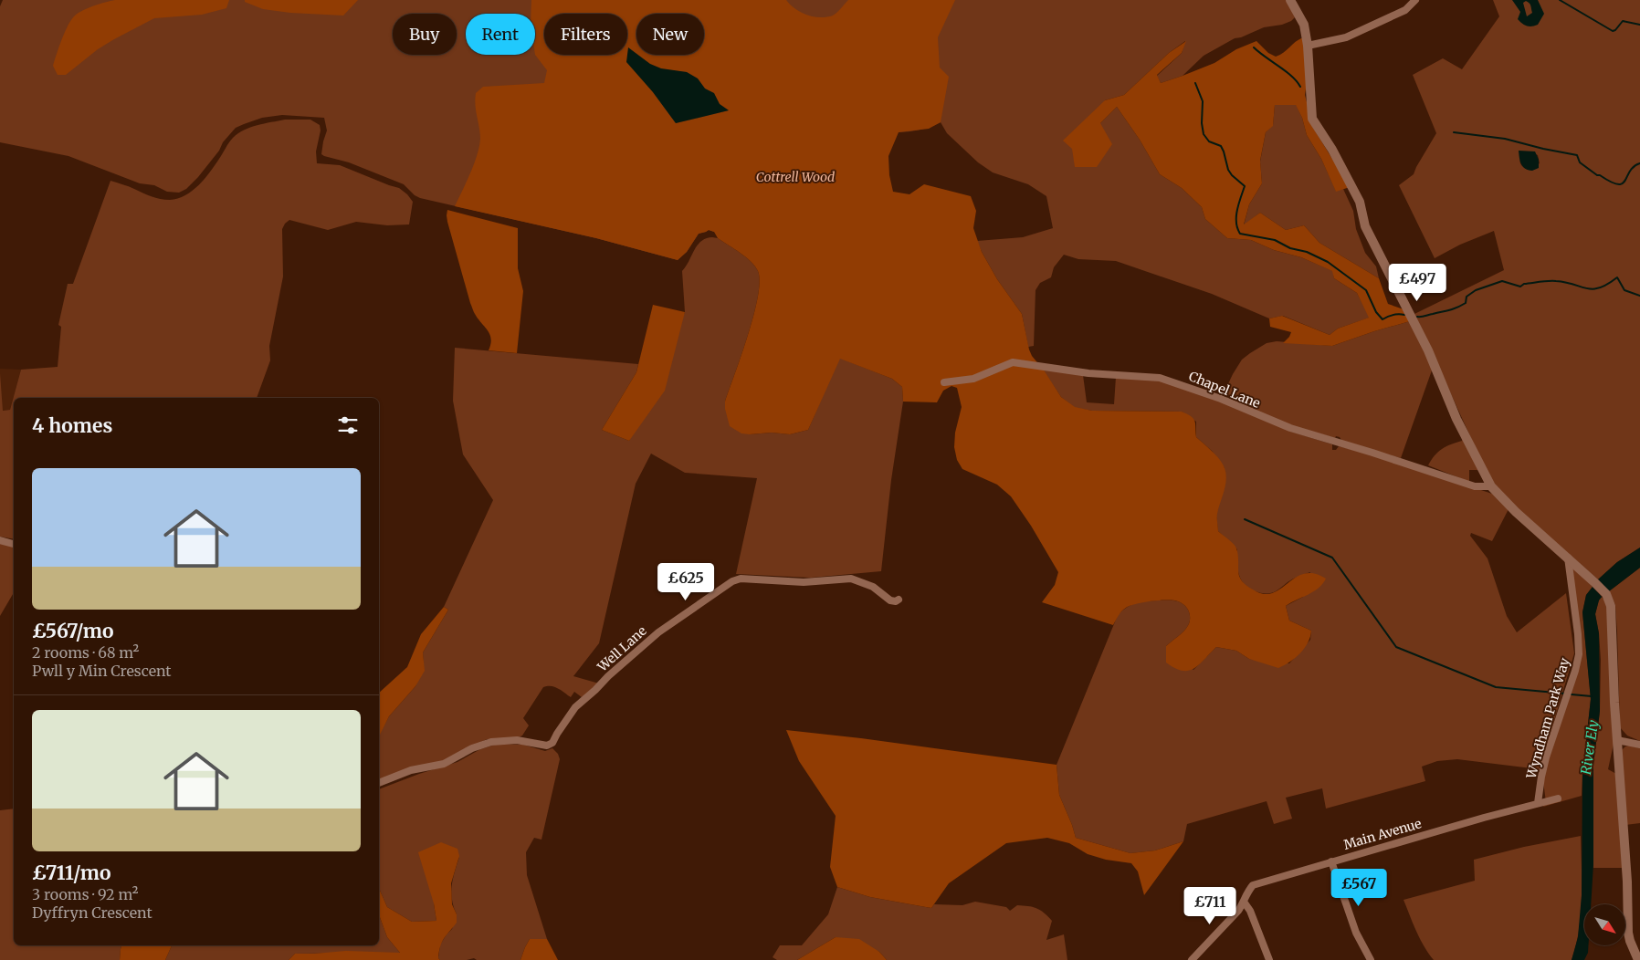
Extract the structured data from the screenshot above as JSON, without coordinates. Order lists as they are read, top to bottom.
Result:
{
  "streets": {
    "street": [
      "Chapel Lane",
      "Well Lane",
      "Wyndham Park Way",
      "Main Avenue"
    ]
  },
  "crossings": [
    ["Wyndham Park Way", "Main Avenue"]
  ],
  "water": ["River Ely"],
  "parks": ["Cottrell Wood"],
  "north": "bottom right",
  "page": {
    "chip": [
      "Buy",
      "Rent",
      "Filters",
      "New"
    ],
    "price": [
      "£497",
      "£625",
      "£567",
      "£711"
    ],
    "heading": "4 homes",
    "list": [
      {
        "name": "£567/mo",
        "note": "2 rooms · 68 m² · Pwll y Min Crescent"
      },
      {
        "name": "£711/mo",
        "note": "3 rooms · 92 m² · Dyffryn Crescent"
      }
    ]
  }
}
